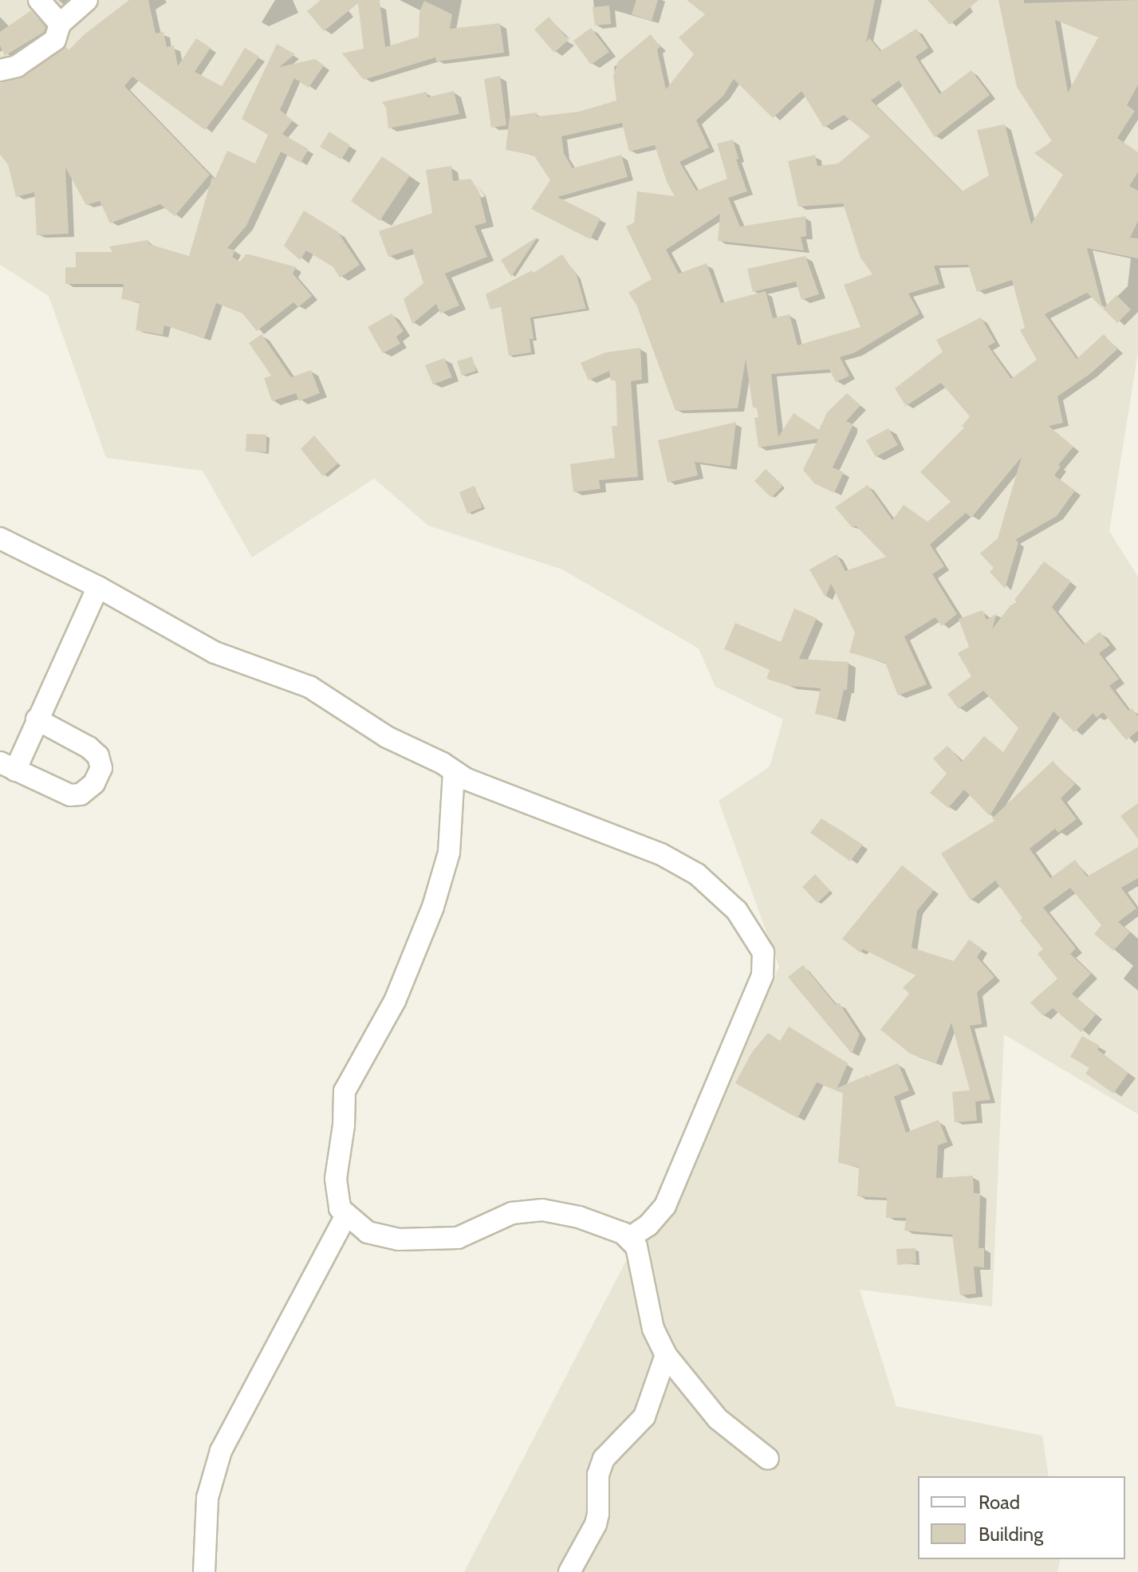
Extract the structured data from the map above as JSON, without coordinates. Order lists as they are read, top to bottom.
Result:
{
  "legend": ["Road", "Building"]
}
